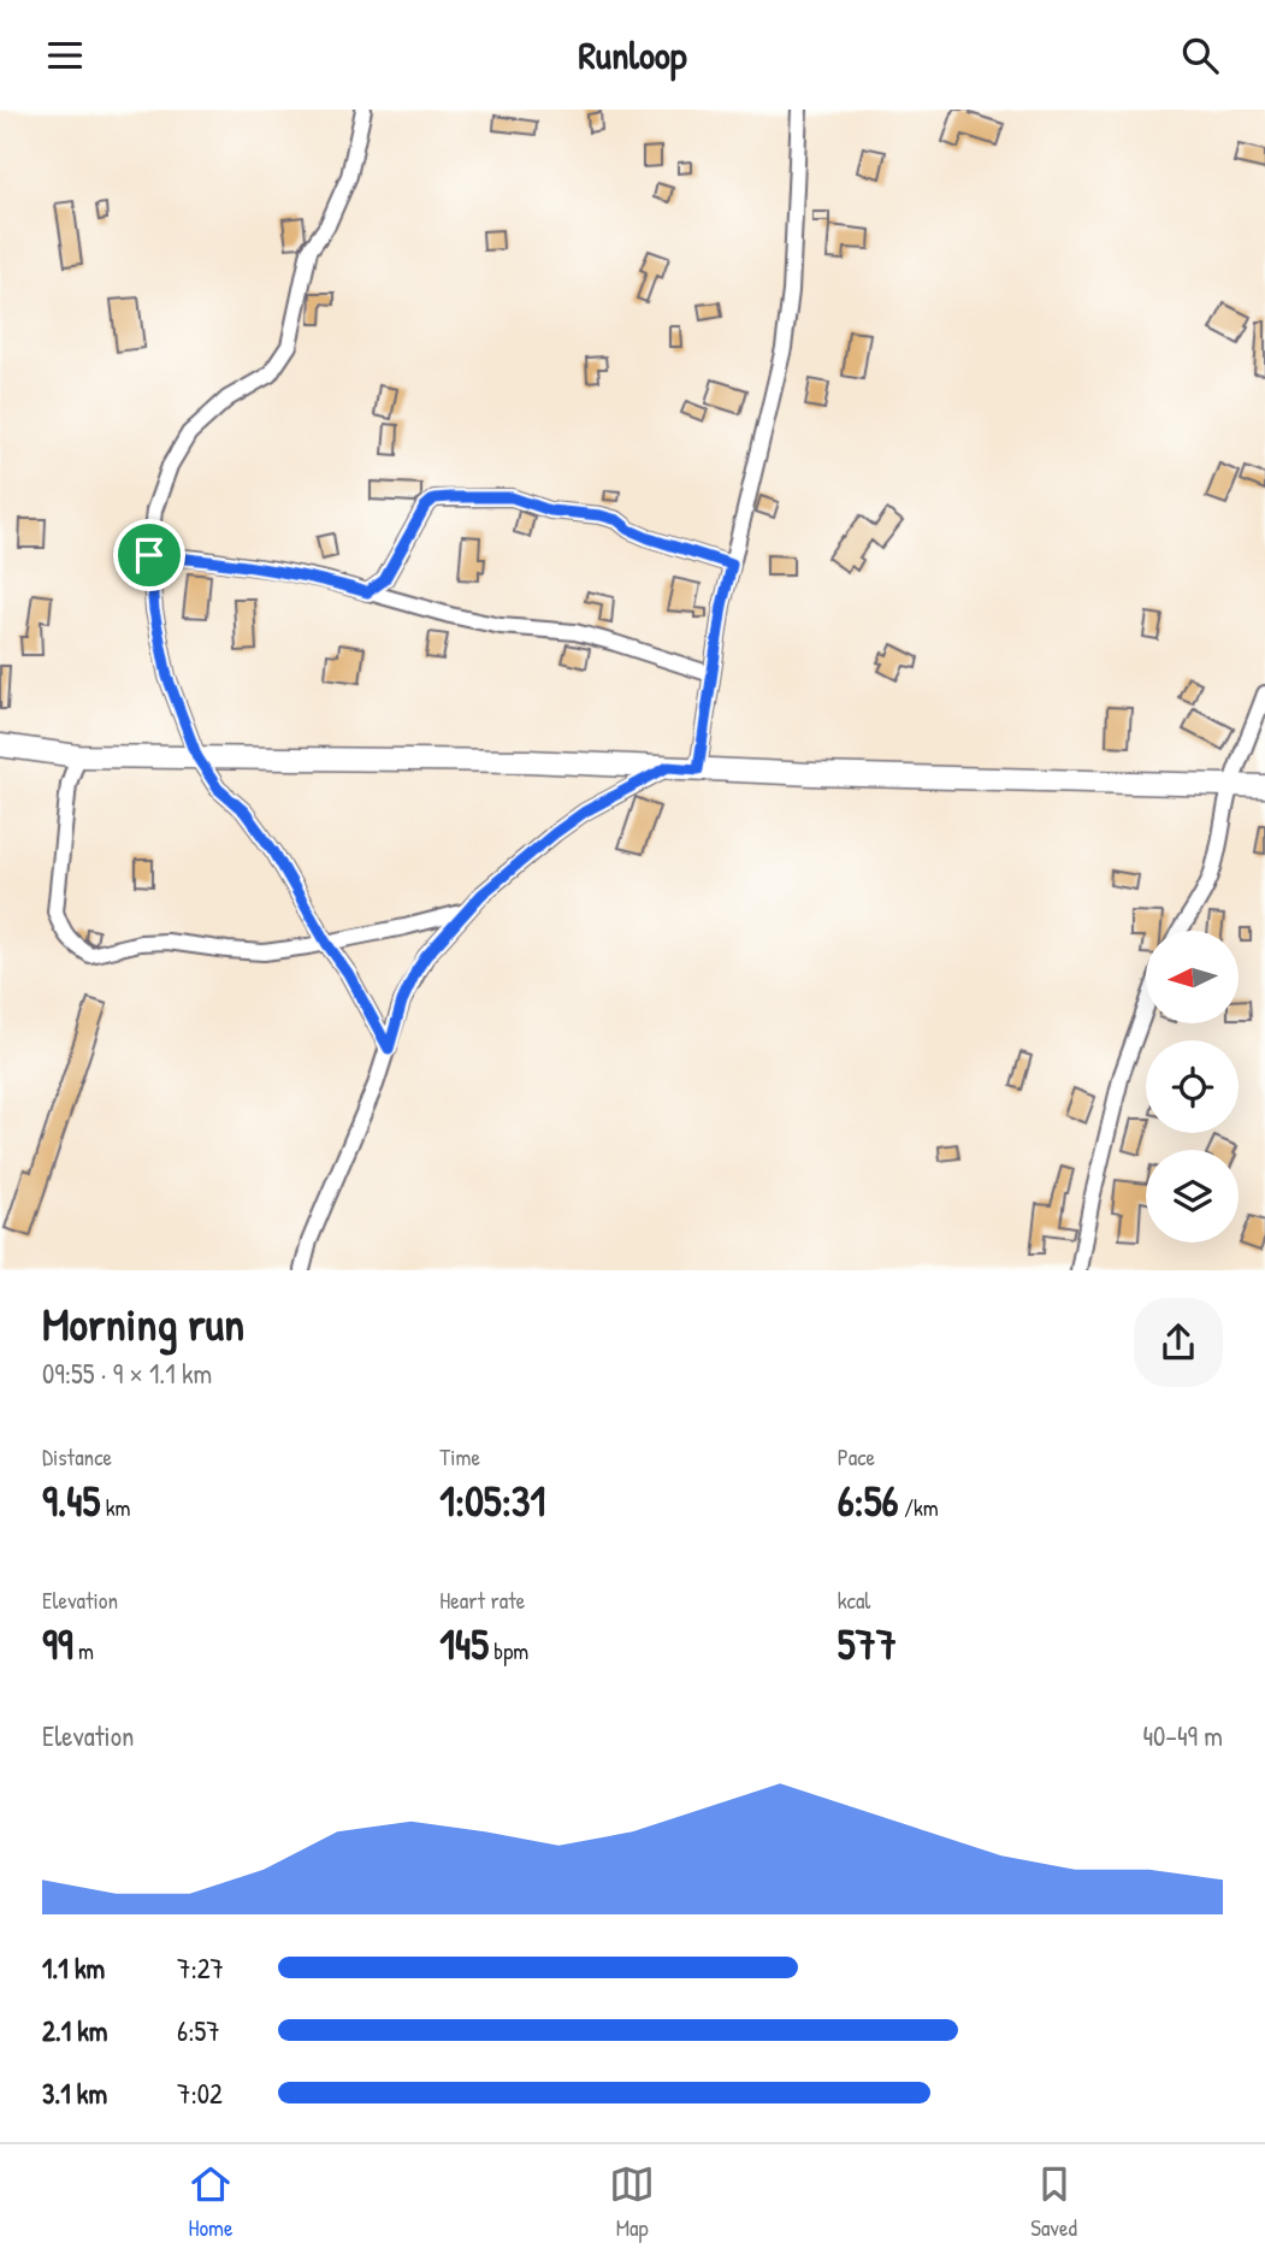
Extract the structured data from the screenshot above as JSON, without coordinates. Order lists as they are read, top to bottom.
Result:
{
  "north": "left",
  "page": {
    "header": "Runloop",
    "heading": ["Morning run", "09:55 · 9 × 1.1 km"],
    "stats": [
      ["Distance", "9.45 km"],
      ["Time", "1:05:31"],
      ["Pace", "6:56 /km"],
      ["Elevation", "99 m"],
      ["Heart rate", "145 bpm"],
      ["kcal", "577"]
    ],
    "chart": ["Elevation", "40–49 m"],
    "list": [
      {
        "name": "1.1 km",
        "note": "7:27"
      },
      {
        "name": "2.1 km",
        "note": "6:57"
      },
      {
        "name": "3.1 km",
        "note": "7:02"
      }
    ],
    "tabs": ["Home", "Map", "Saved"]
  }
}
